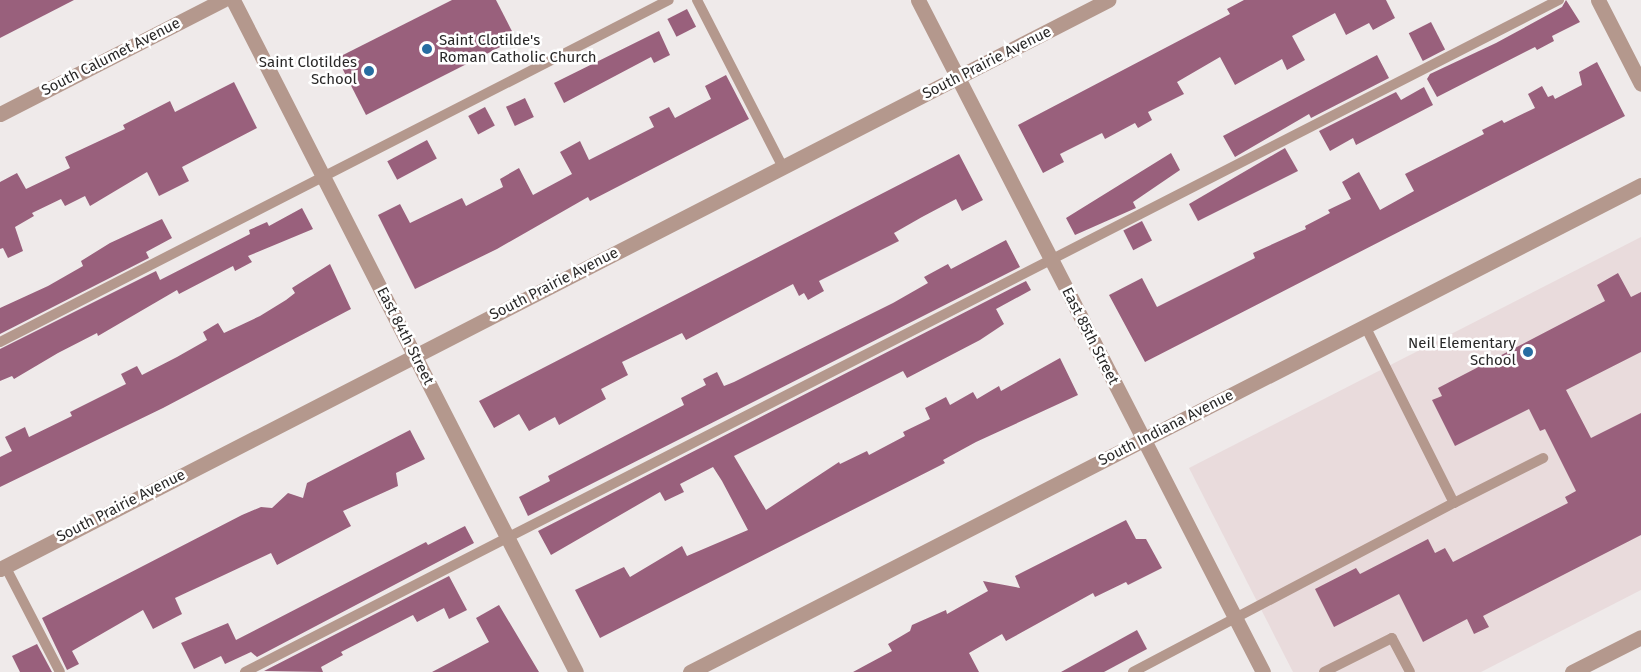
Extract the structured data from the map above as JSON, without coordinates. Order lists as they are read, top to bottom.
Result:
{
  "streets": {
    "street": [
      "South Calumet Avenue",
      "South Prairie Avenue",
      "East 84th Street",
      "East 85th Street",
      "South Indiana Avenue"
    ]
  },
  "crossings": [
    ["South Prairie Avenue", "East 84th Street"],
    ["South Prairie Avenue", "East 85th Street"],
    ["East 85th Street", "South Indiana Avenue"]
  ],
  "places": ["Saint Clotilde's Roman Catholic Church", "Saint Clotildes School", "Neil Elementary School"]
}
